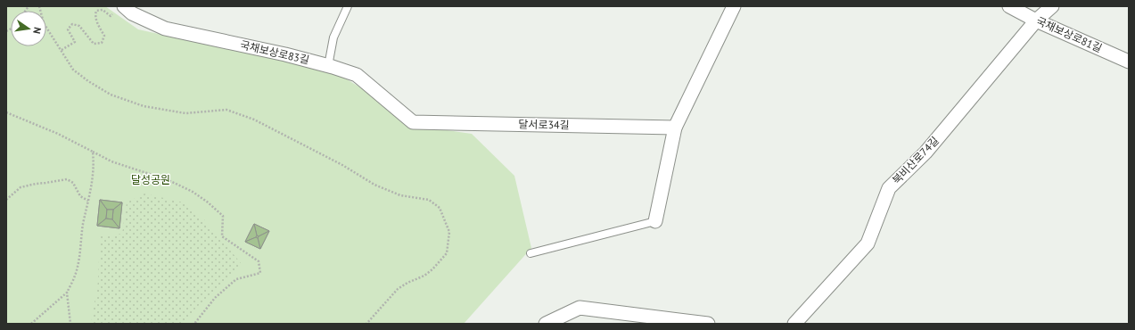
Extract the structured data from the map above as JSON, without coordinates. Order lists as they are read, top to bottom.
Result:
{
  "streets": {
    "street": [
      "국채보상로81길",
      "국채보상로83길",
      "달서로34길",
      "북비산로74길"
    ]
  },
  "crossings": [
    ["국채보상로81길", "북비산로74길"],
    ["국채보상로83길", "달서로34길"]
  ],
  "parks": ["달성공원"],
  "north": "right"
}
